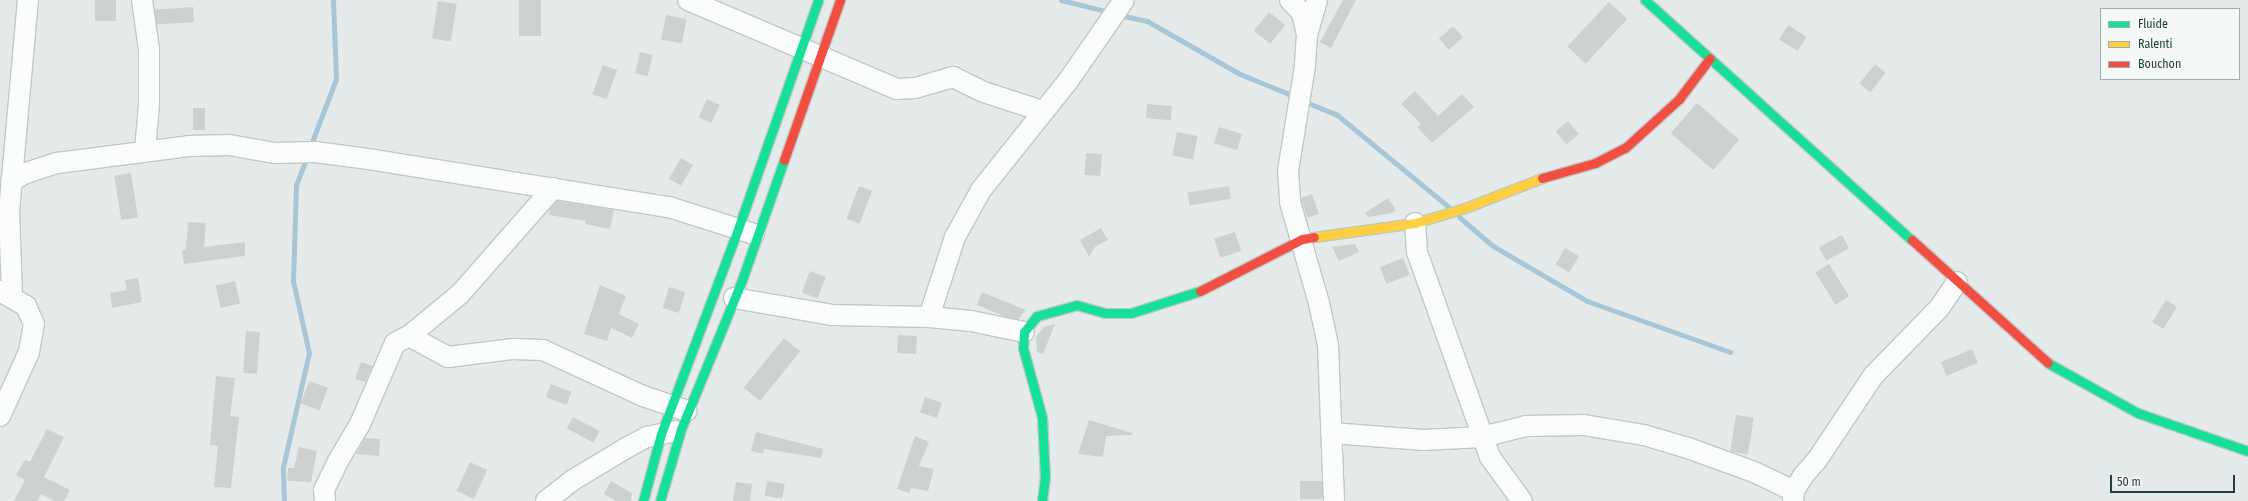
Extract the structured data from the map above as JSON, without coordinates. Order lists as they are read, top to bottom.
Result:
{
  "legend": ["Fluide", "Ralenti", "Bouchon"],
  "scale_bar": "50 m"
}
